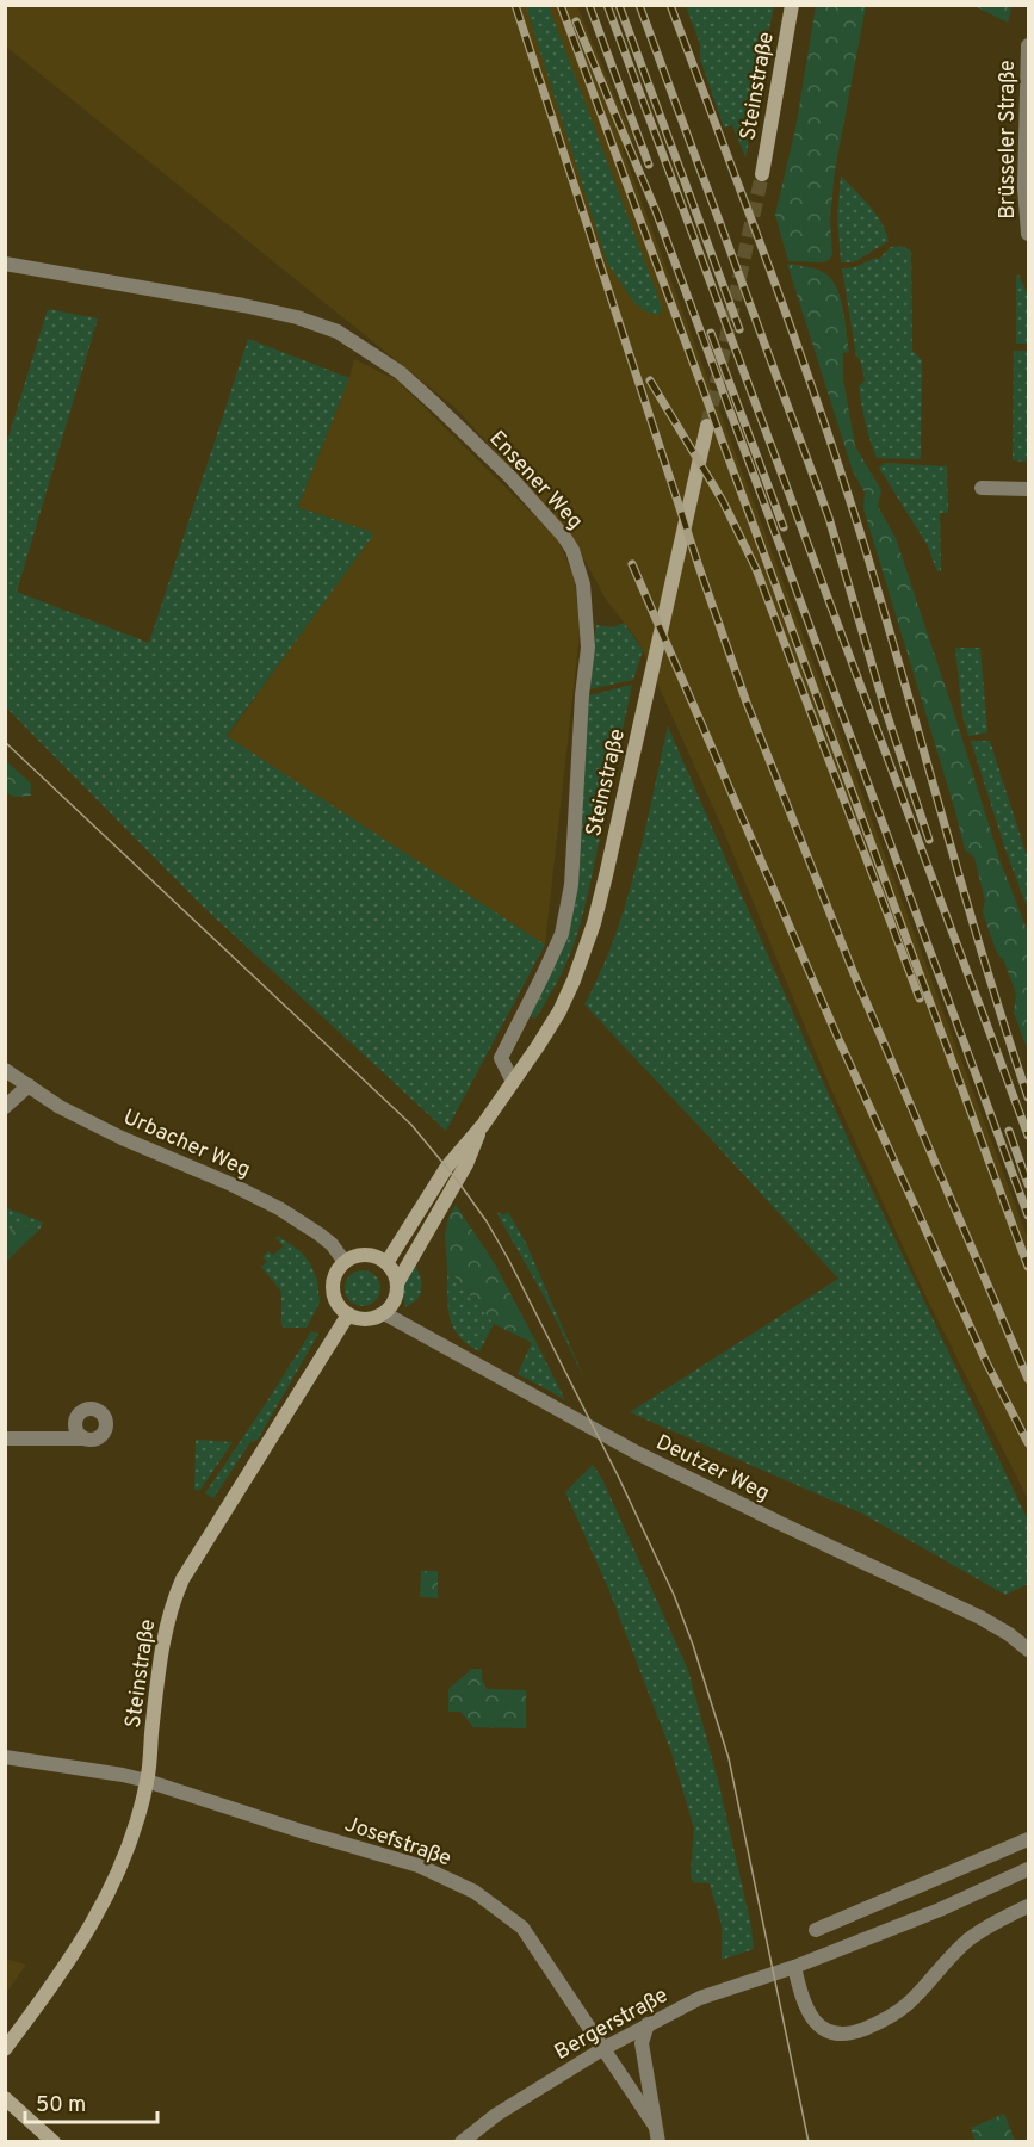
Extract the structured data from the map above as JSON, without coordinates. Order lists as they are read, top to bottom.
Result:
{
  "streets": {
    "main road": ["Steinstraße"],
    "street": [
      "Brüsseler Straße",
      "Ensener Weg",
      "Urbacher Weg",
      "Deutzer Weg",
      "Josefstraße",
      "Bergerstraße"
    ]
  },
  "crossings": [
    ["Steinstraße", "Ensener Weg"],
    ["Steinstraße", "Urbacher Weg"],
    ["Steinstraße", "Deutzer Weg"],
    ["Steinstraße", "Josefstraße"],
    ["Urbacher Weg", "Deutzer Weg"],
    ["Josefstraße", "Bergerstraße"]
  ],
  "scale_bar": "50 m"
}
